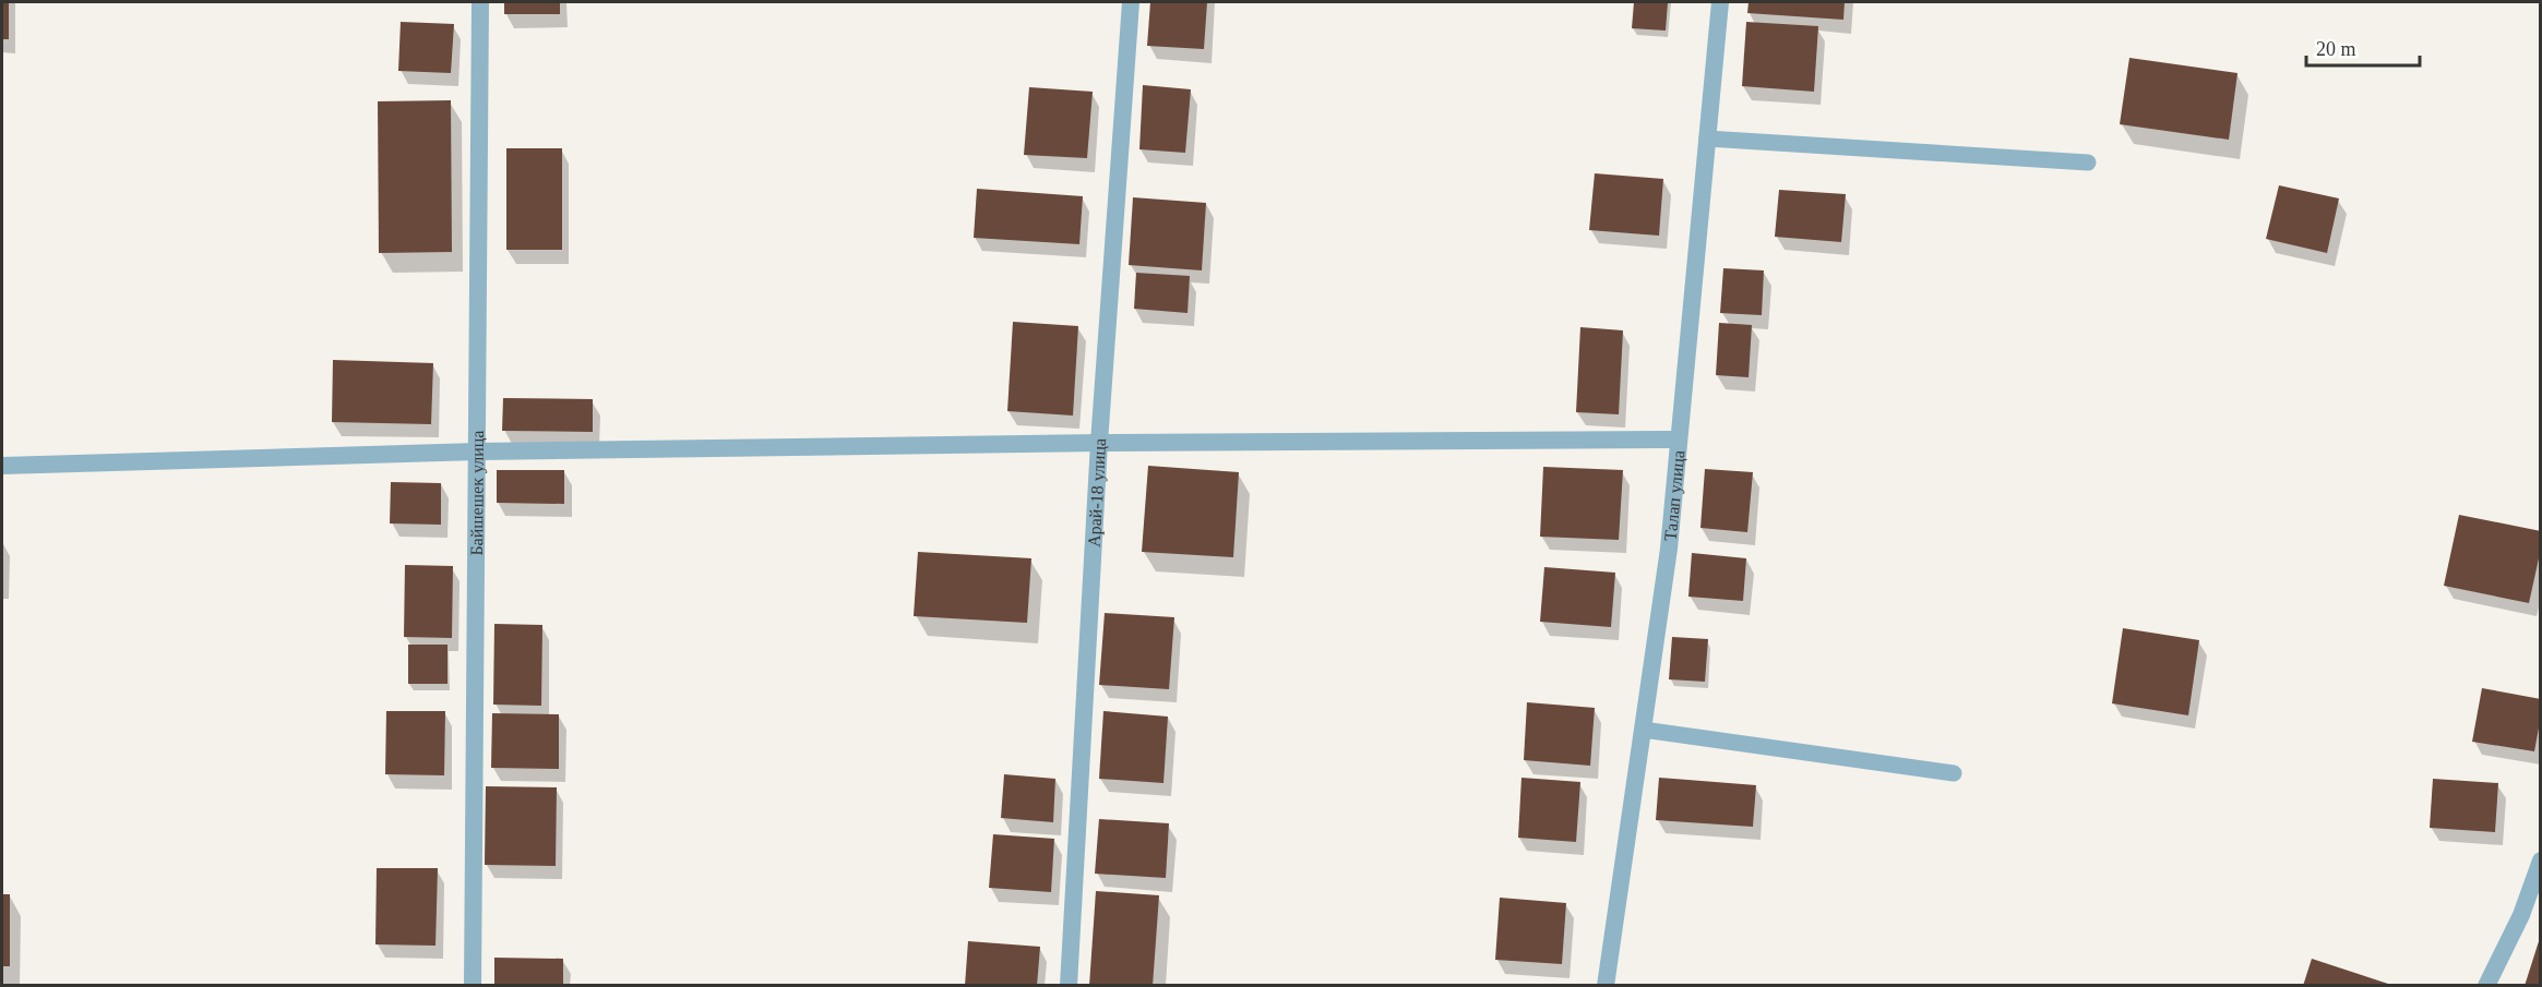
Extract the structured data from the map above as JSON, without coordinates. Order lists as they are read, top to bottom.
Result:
{
  "streets": {
    "street": ["Байшешек улица", "Арай-18 улица", "Талап улица"]
  },
  "scale_bar": "20 m"
}
